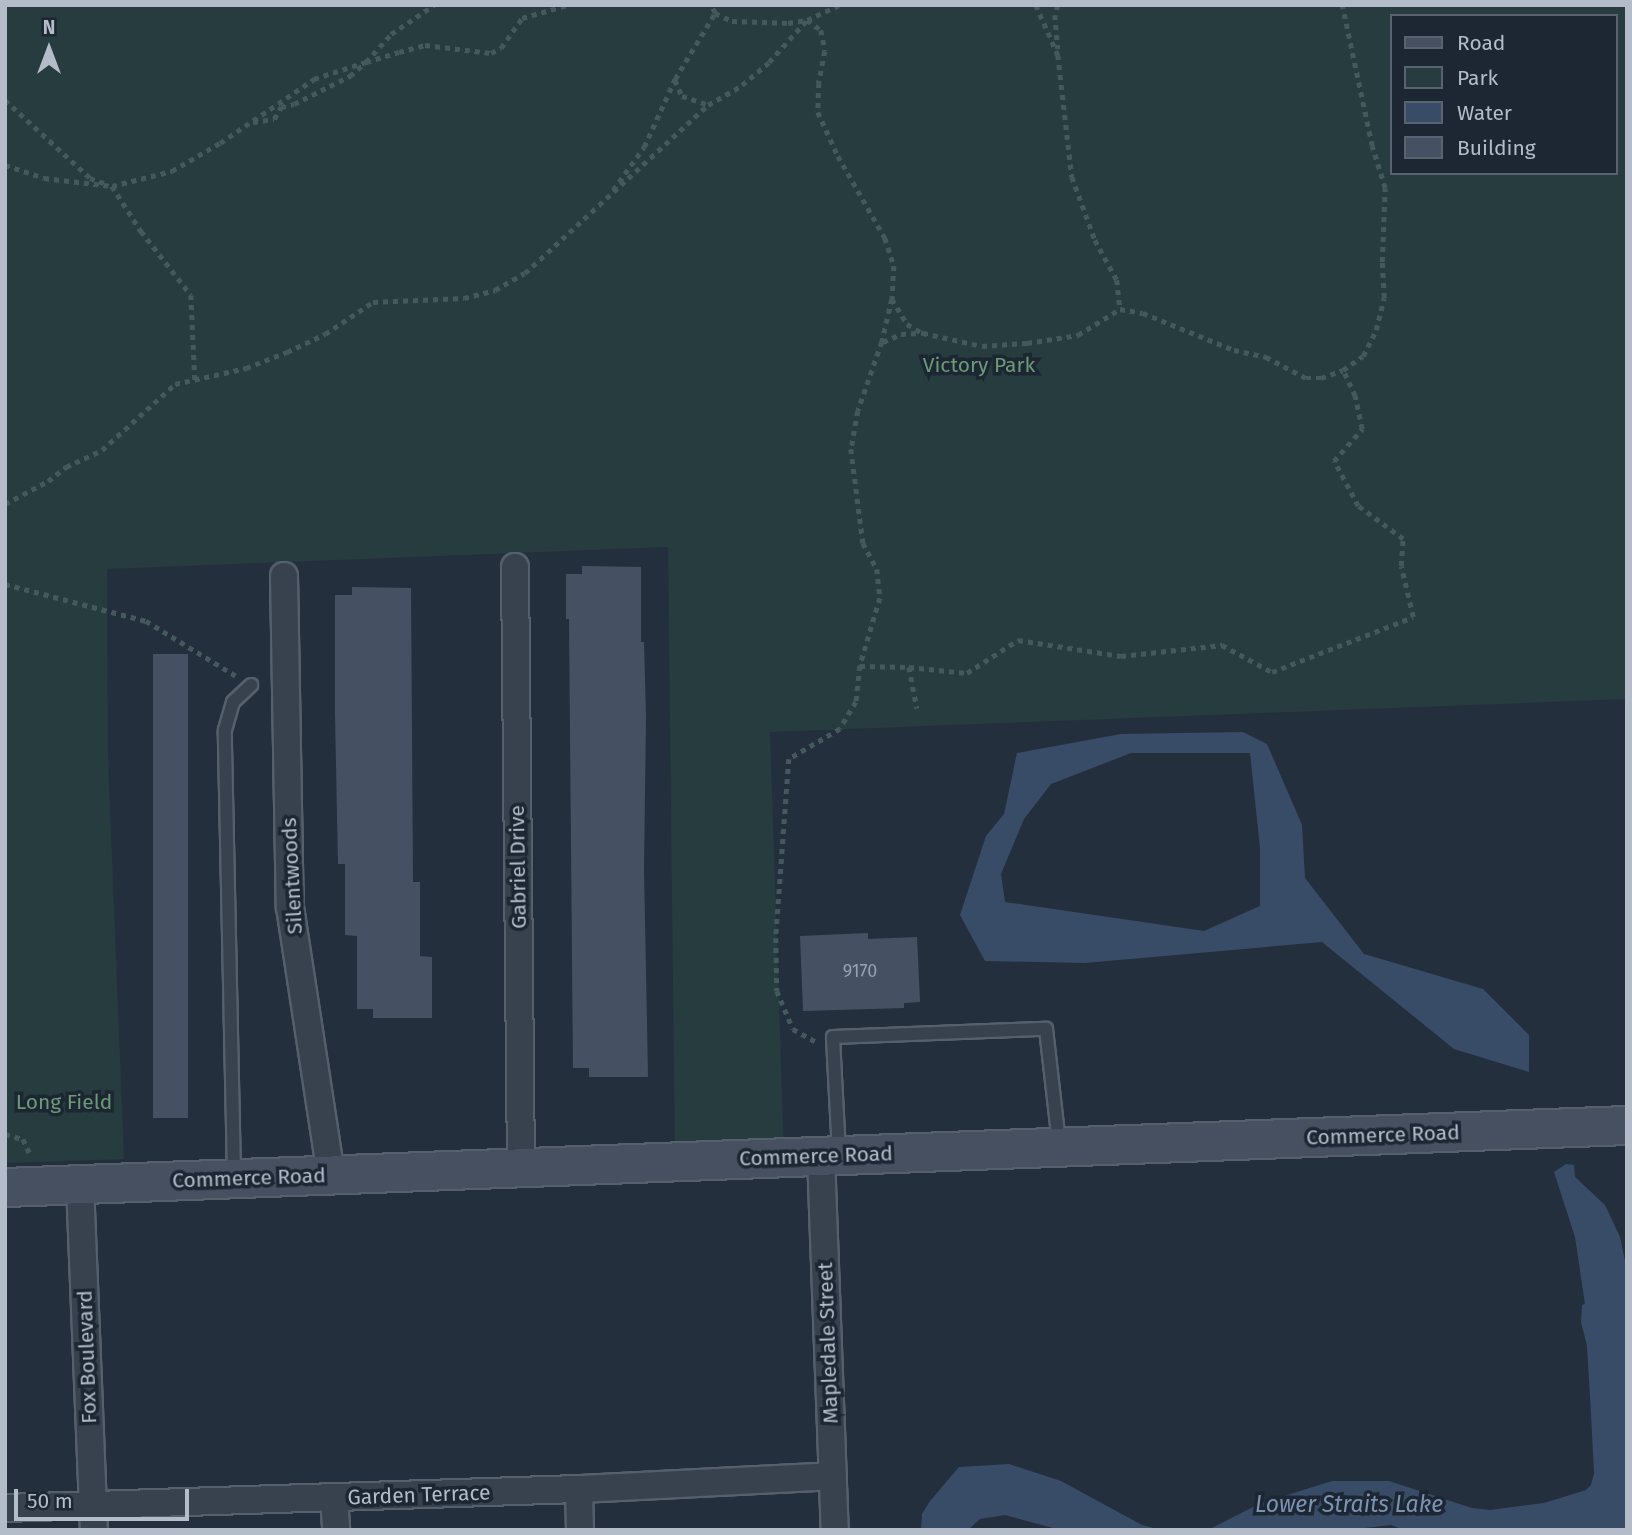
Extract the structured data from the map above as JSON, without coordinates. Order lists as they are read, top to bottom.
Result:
{
  "streets": {
    "main road": ["Commerce Road"],
    "street": [
      "Gabriel Drive",
      "Silentwoods",
      "Mapledale Street",
      "Fox Boulevard",
      "Garden Terrace"
    ]
  },
  "crossings": [
    ["Gabriel Drive", "Commerce Road"],
    ["Silentwoods", "Commerce Road"],
    ["Commerce Road", "Mapledale Street"],
    ["Commerce Road", "Fox Boulevard"],
    ["Mapledale Street", "Garden Terrace"],
    ["Fox Boulevard", "Garden Terrace"]
  ],
  "water": ["Lower Straits Lake"],
  "parks": ["Victory Park", "Long Field"],
  "house_numbers": ["9170"],
  "legend": [
    "Road",
    "Park",
    "Water",
    "Building"
  ],
  "scale_bar": "50 m",
  "north": "top"
}
